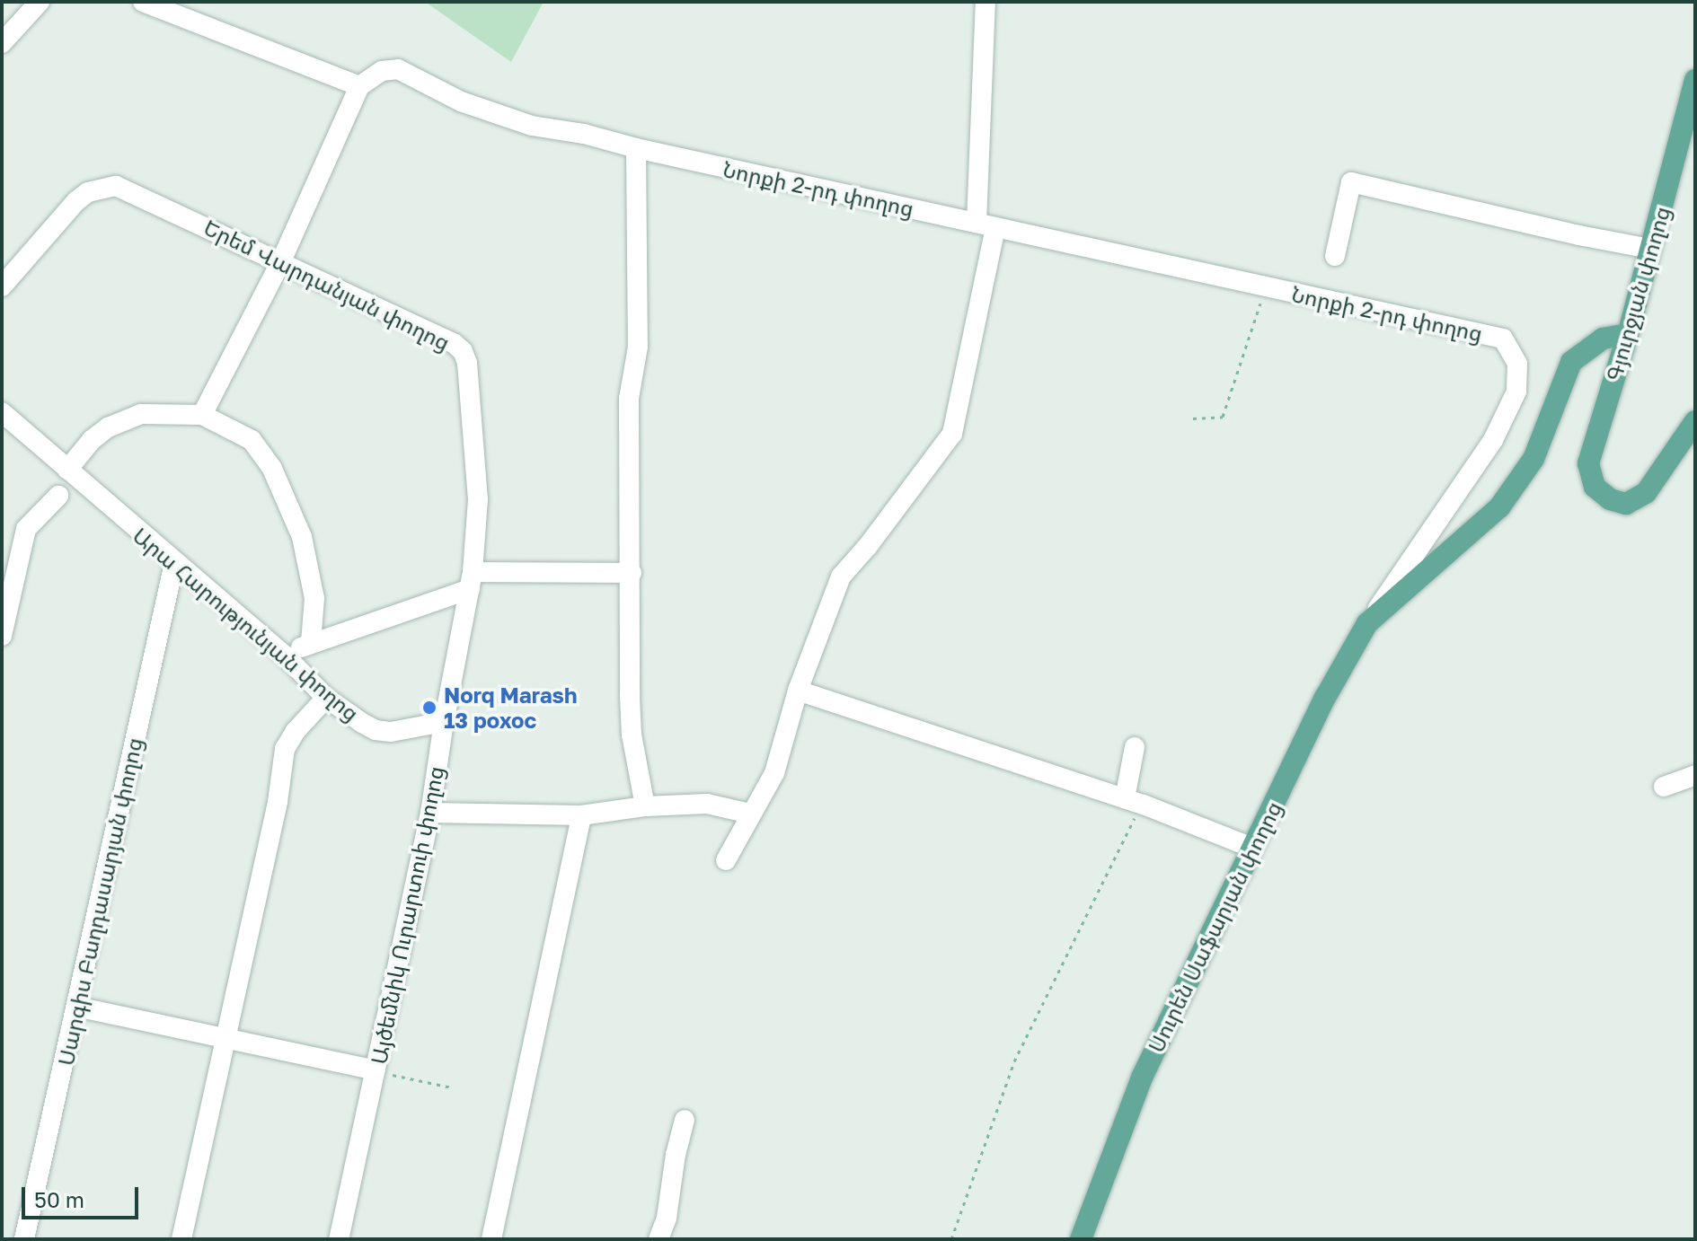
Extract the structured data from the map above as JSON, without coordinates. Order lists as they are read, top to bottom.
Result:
{
  "streets": {
    "main road": ["Գյուրջյան փողոց", "Սուրեն Սաֆարյան փողոց"],
    "street": [
      "Նորքի 2-րդ փողոց",
      "Երեմ Վարդանյան փողոց",
      "Արա Հարությունյան փողոց",
      "Սարգիս Բաղդասարյան փողոց",
      "Այծեմնիկ Ուրարտուի փողոց"
    ]
  },
  "crossings": [
    ["Նորքի 2-րդ փողոց", "Սուրեն Սաֆարյան փողոց"],
    ["Երեմ Վարդանյան փողոց", "Այծեմնիկ Ուրարտուի փողոց"],
    ["Արա Հարությունյան փողոց", "Սարգիս Բաղդասարյան փողոց"],
    ["Արա Հարությունյան փողոց", "Այծեմնիկ Ուրարտուի փողոց"]
  ],
  "places": ["Norq Marash 13 poxoc"],
  "scale_bar": "50 m"
}
